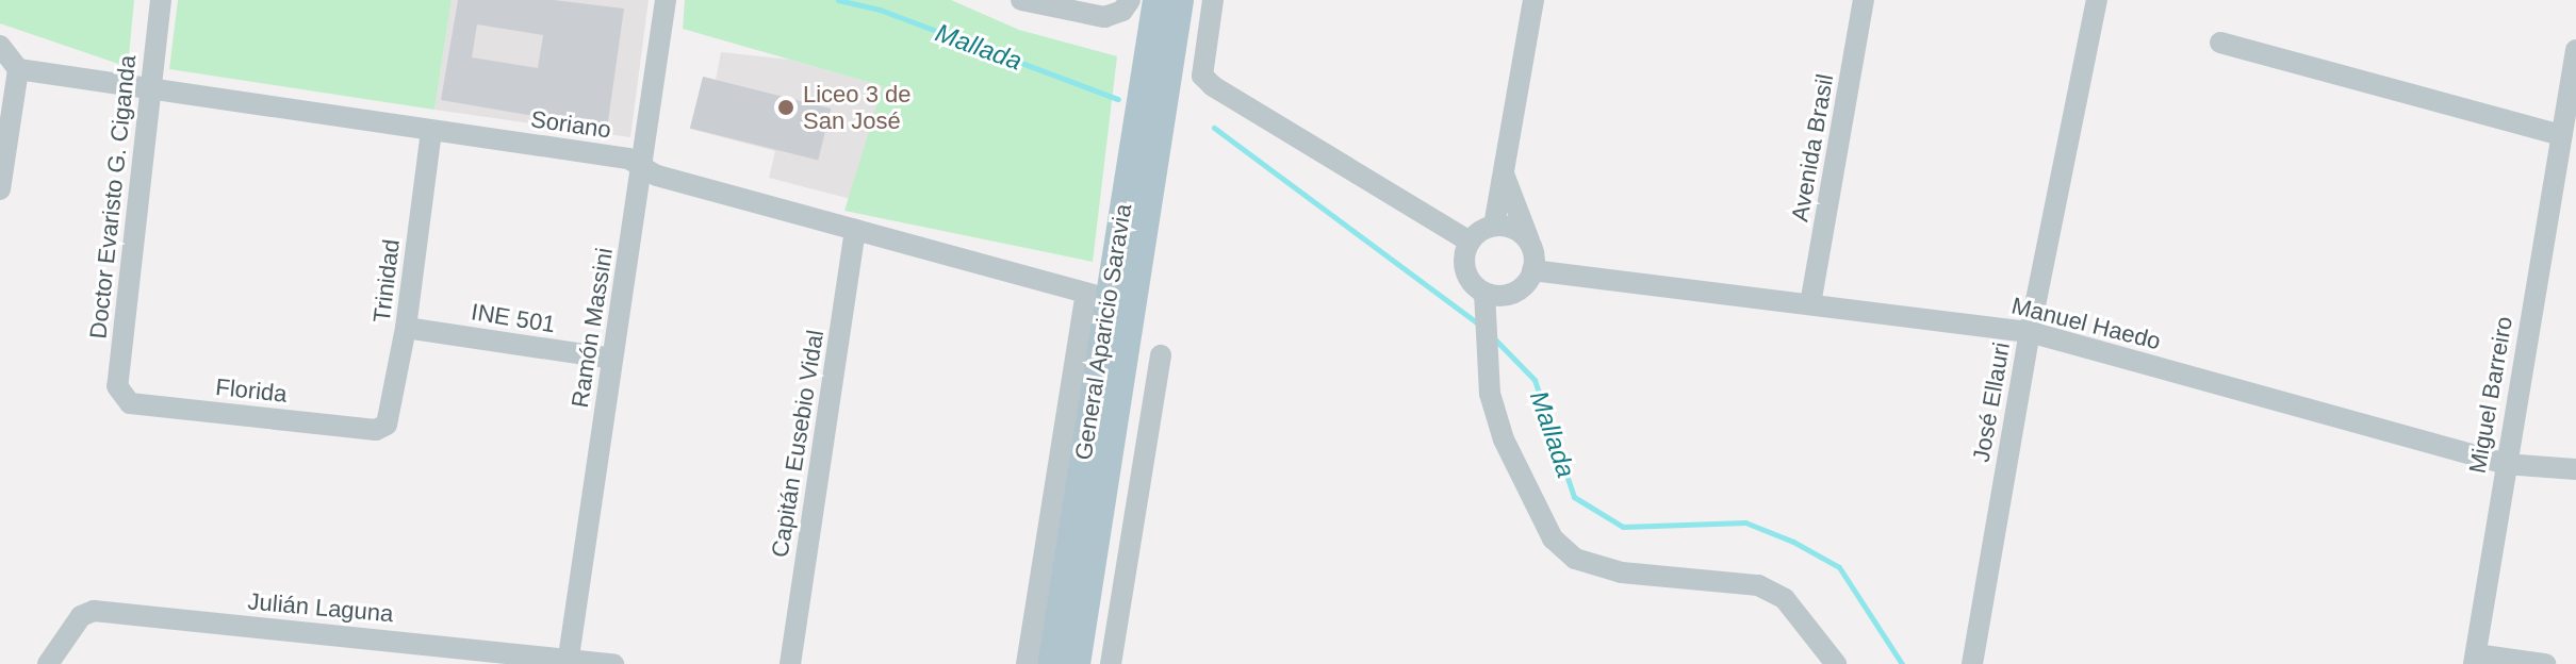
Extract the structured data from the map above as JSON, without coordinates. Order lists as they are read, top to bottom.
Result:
{
  "streets": {
    "main road": ["General Aparicio Saravia"],
    "street": [
      "Soriano",
      "Avenida Brasil",
      "Doctor Evaristo G. Ciganda",
      "Trinidad",
      "INE 501",
      "Manuel Haedo",
      "Ramón Massini",
      "Florida",
      "Miguel Barreiro",
      "José Ellauri",
      "Capitán Eusebio Vidal",
      "Julián Laguna"
    ]
  },
  "crossings": [
    ["Soriano", "Doctor Evaristo G. Ciganda"],
    ["Soriano", "Trinidad"],
    ["Soriano", "Ramón Massini"],
    ["Soriano", "General Aparicio Saravia"],
    ["Soriano", "Capitán Eusebio Vidal"],
    ["Avenida Brasil", "Manuel Haedo"],
    ["Doctor Evaristo G. Ciganda", "Florida"],
    ["Trinidad", "INE 501"],
    ["Trinidad", "Florida"],
    ["INE 501", "Ramón Massini"],
    ["Manuel Haedo", "Miguel Barreiro"],
    ["Manuel Haedo", "José Ellauri"],
    ["Ramón Massini", "Julián Laguna"]
  ],
  "water": ["Mallada"],
  "places": ["Liceo 3 de San José"]
}
